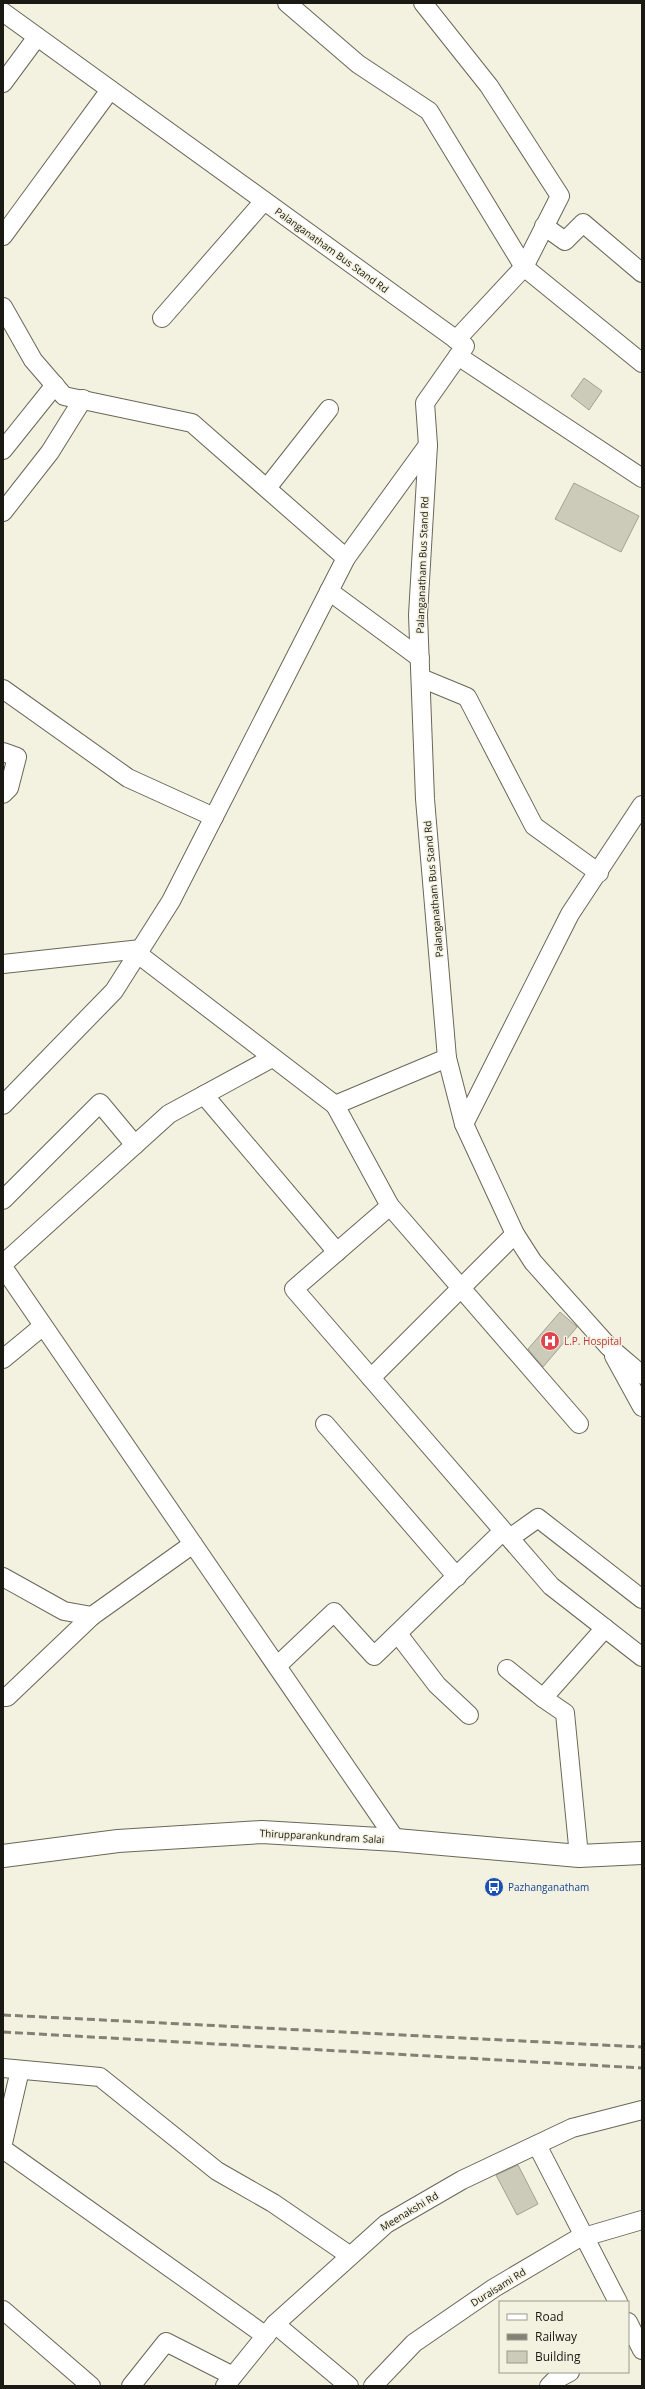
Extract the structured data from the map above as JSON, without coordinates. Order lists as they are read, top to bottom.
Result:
{
  "streets": {
    "main road": ["Thirupparankundram Salai"],
    "street": ["Palanganatham Bus Stand Rd", "Meenakshi Rd", "Duraisami Rd"]
  },
  "places": {
    "hospital": ["L.P. Hospital"],
    "bus stop": ["Pazhanganatham"]
  },
  "legend": ["Road", "Railway", "Building"]
}
